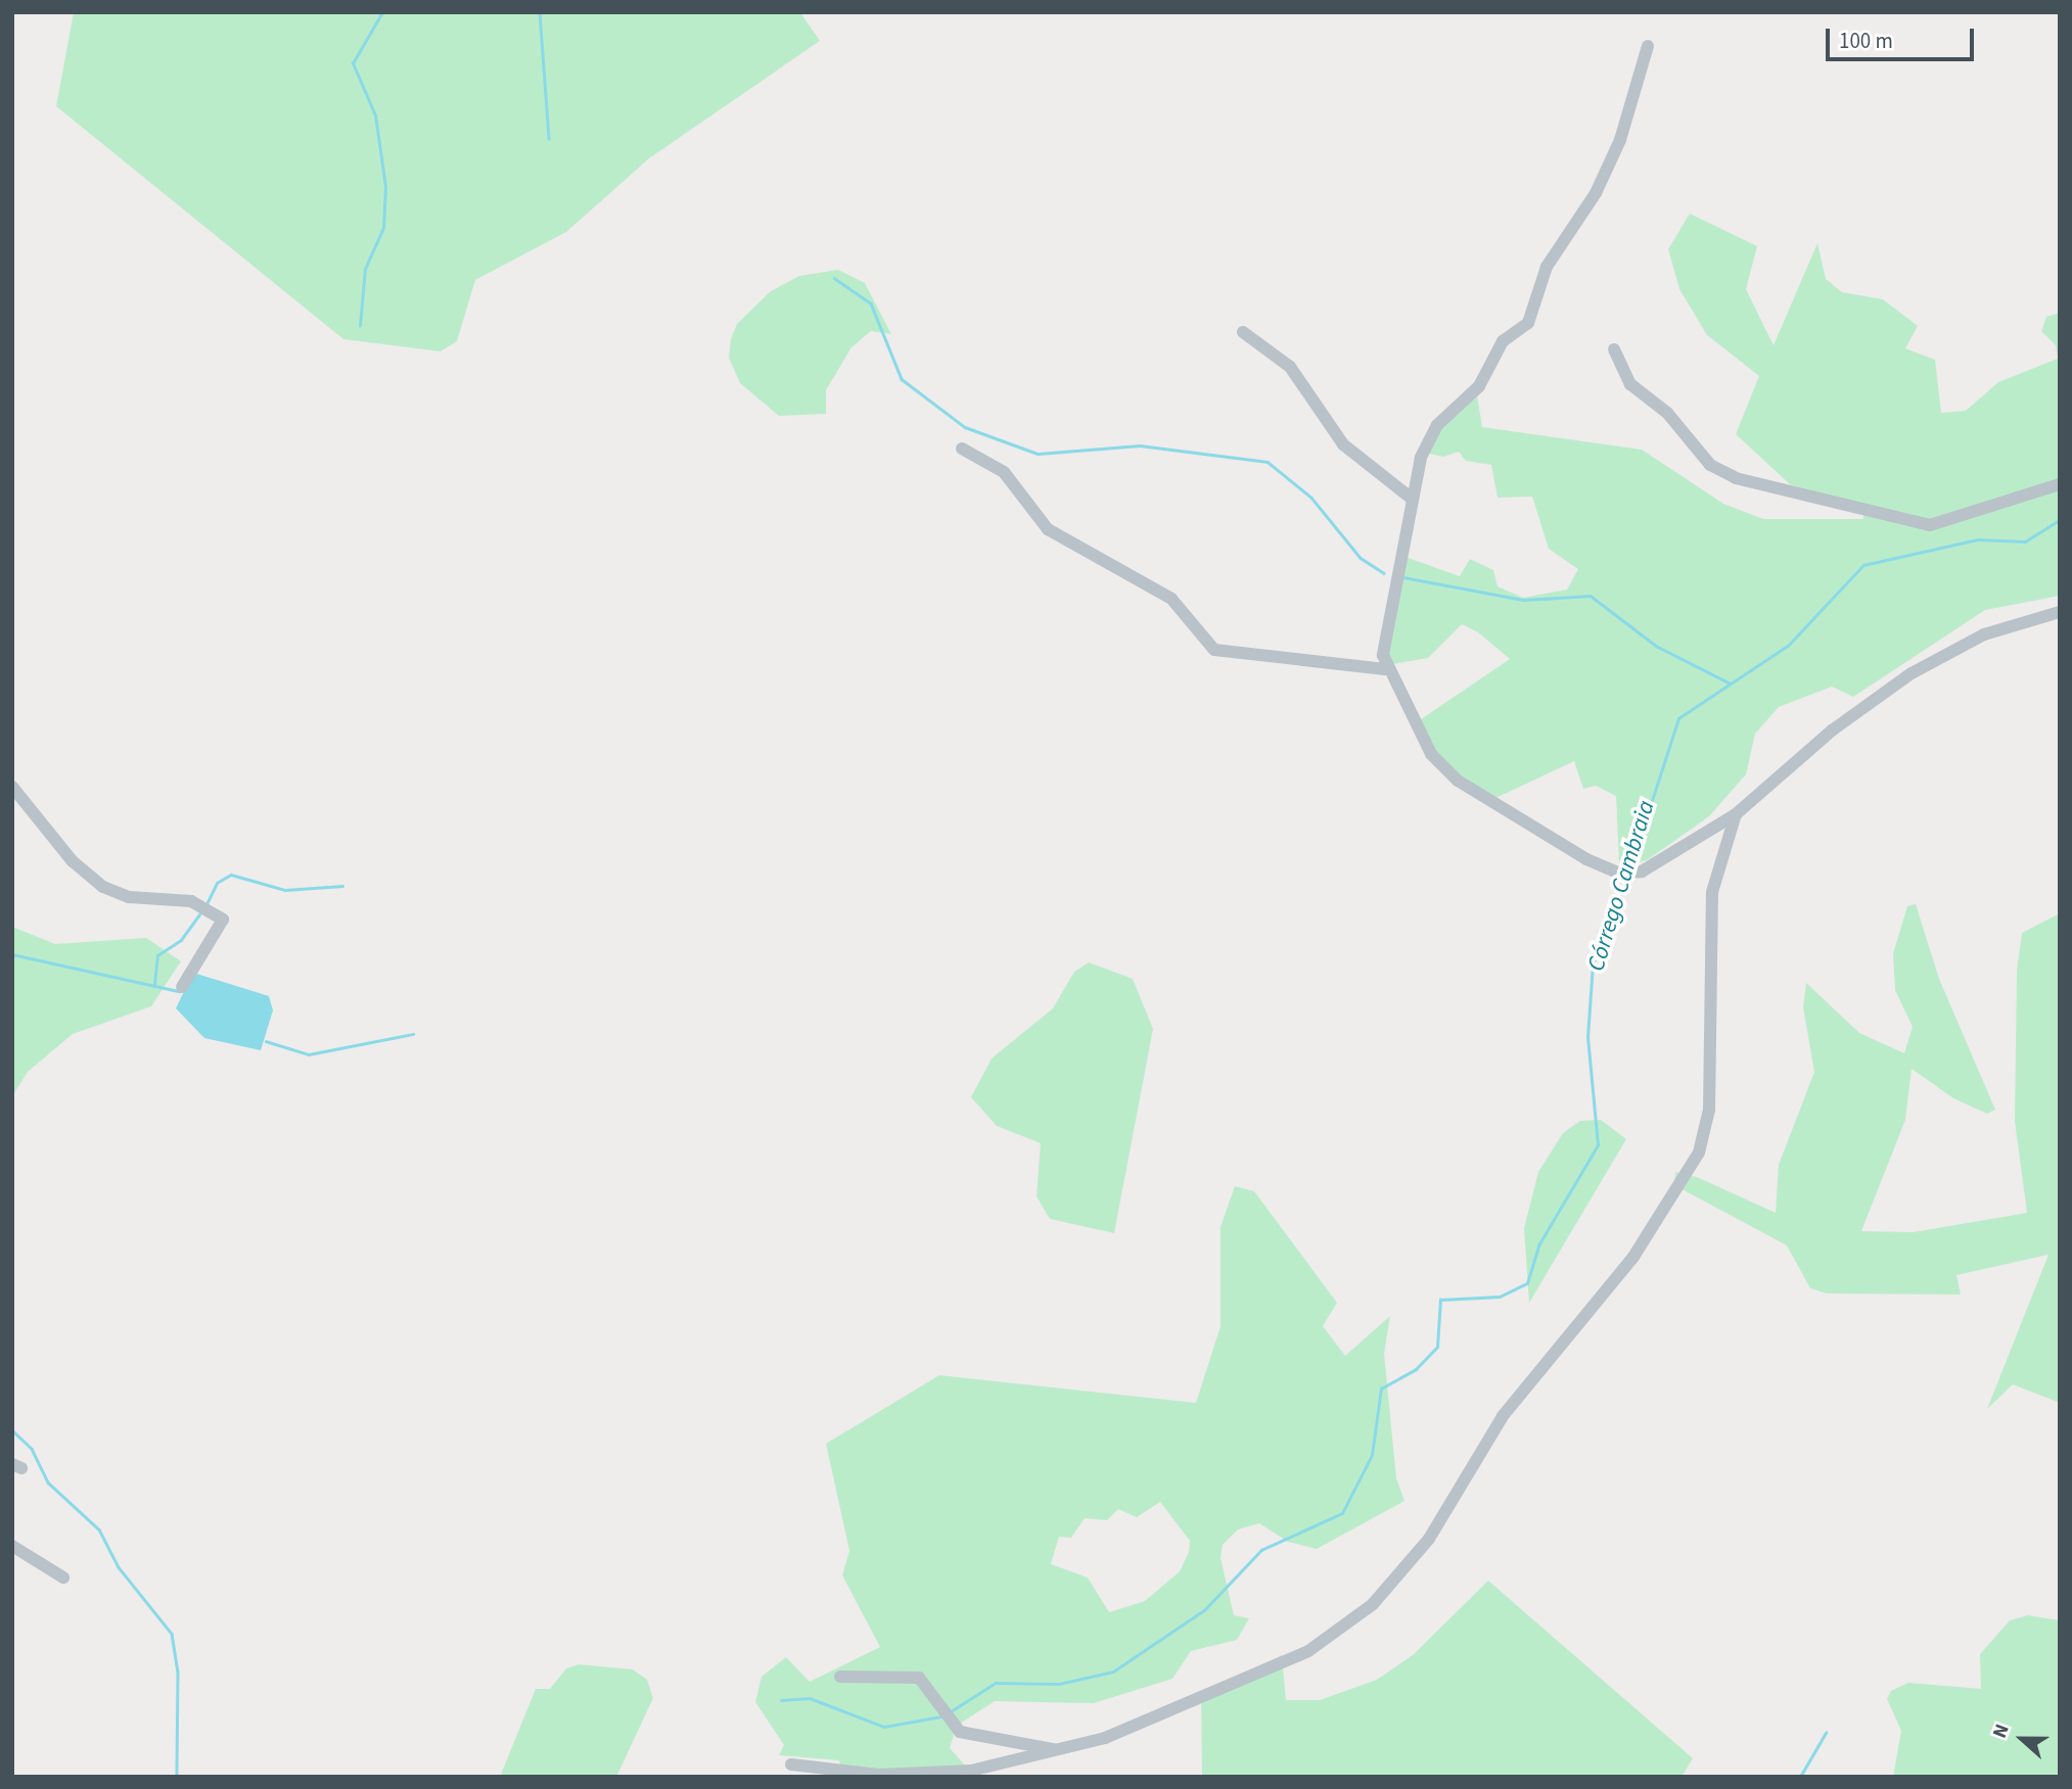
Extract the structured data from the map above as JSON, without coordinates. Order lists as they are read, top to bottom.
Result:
{
  "water": ["Córrego Cambraia"],
  "scale_bar": "100 m",
  "north": "left"
}
